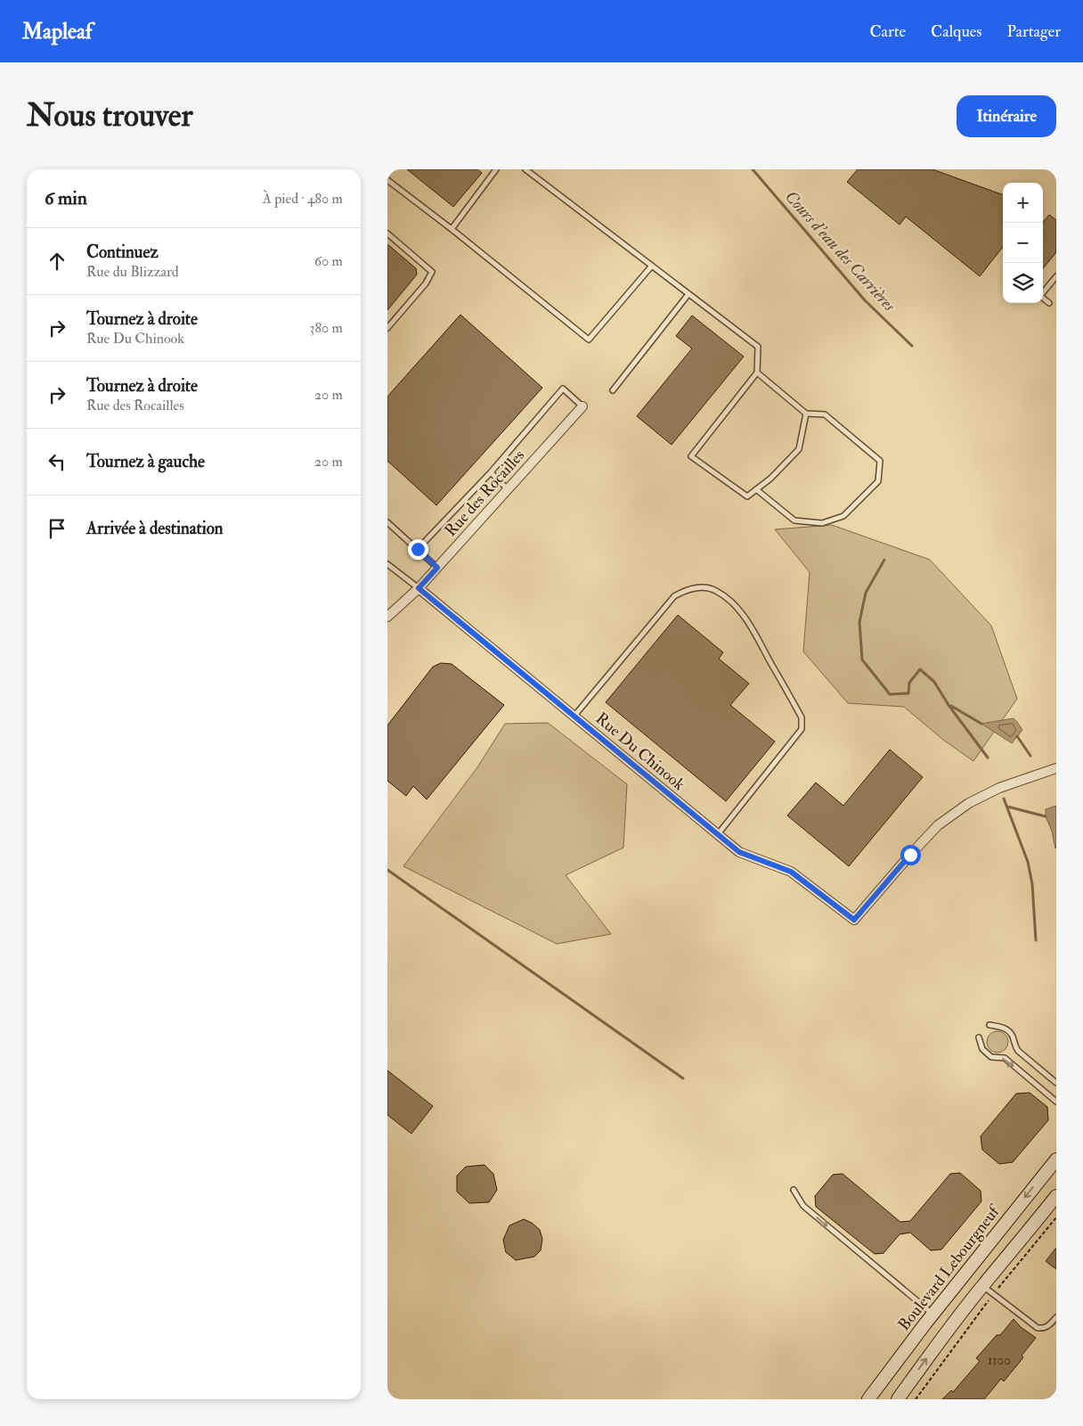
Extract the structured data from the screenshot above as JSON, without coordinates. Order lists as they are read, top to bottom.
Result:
{
  "streets": {
    "main road": ["Boulevard Lebourgneuf"],
    "street": ["Rue des Rocailles", "Rue Du Chinook"]
  },
  "crossings": [
    ["Rue des Rocailles", "Rue Du Chinook"]
  ],
  "water": ["Cours d'eau des Carrières"],
  "house_numbers": ["1100"],
  "page": {
    "header": "Mapleaf",
    "nav": ["Carte", "Calques", "Partager"],
    "buttons": "Itinéraire",
    "title": "Nous trouver",
    "heading": ["6 min", "À pied · 480 m"],
    "map_buttons": ["+", "−"],
    "list": [
      ["Continuez", "Rue du Blizzard", "60 m"],
      ["Tournez à droite", "Rue Du Chinook", "380 m"],
      ["Tournez à droite", "Rue des Rocailles", "20 m"],
      ["Tournez à gauche", "20 m"],
      "Arrivée à destination"
    ]
  }
}
